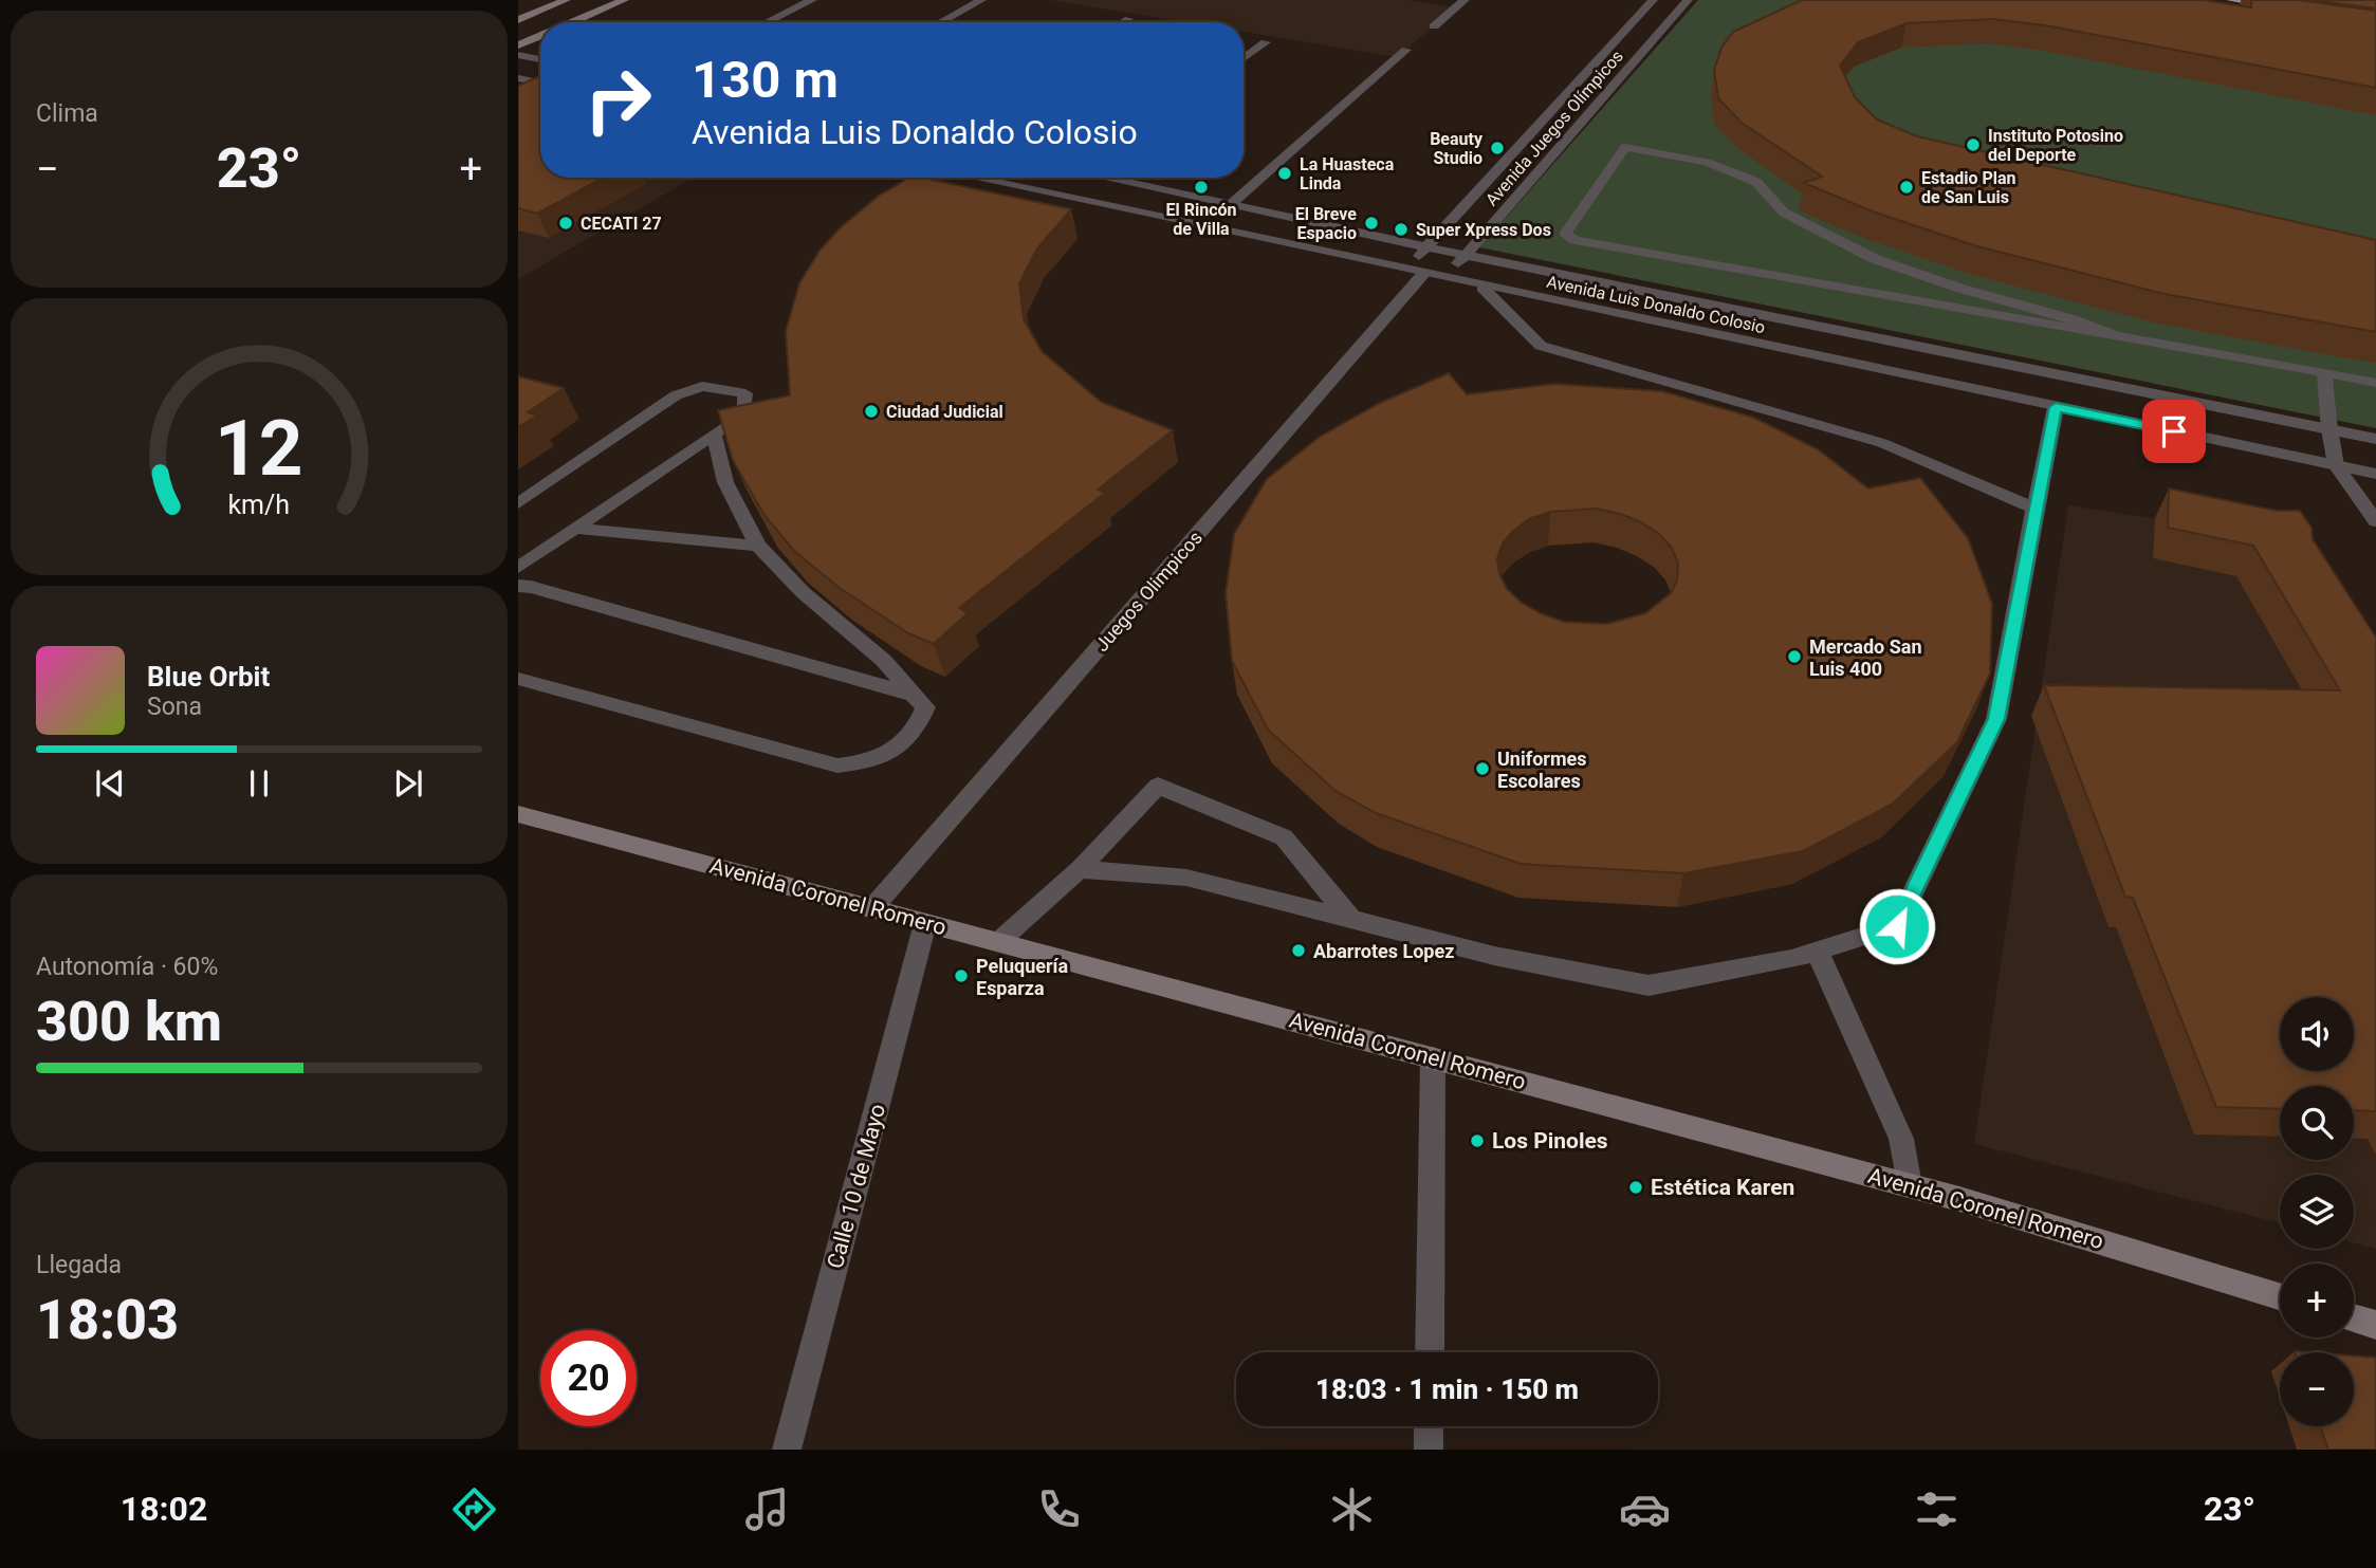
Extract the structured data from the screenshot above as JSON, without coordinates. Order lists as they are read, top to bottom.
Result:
{
  "streets": {
    "main road": ["Avenida Coronel Romero"],
    "street": [
      "Avenida Juegos Olímpicos",
      "Avenida Luis Donaldo Colosio",
      "Juegos Olimpicos",
      "Calle 10 de Mayo"
    ]
  },
  "crossings": [
    ["Avenida Juegos Olímpicos", "Avenida Luis Donaldo Colosio"],
    ["Avenida Juegos Olímpicos", "Juegos Olimpicos"],
    ["Avenida Luis Donaldo Colosio", "Juegos Olimpicos"],
    ["Juegos Olimpicos", "Avenida Coronel Romero"],
    ["Avenida Coronel Romero", "Calle 10 de Mayo"]
  ],
  "places": [
    "Instituto Potosino del Deporte",
    "Beauty Studio",
    "La Huasteca Linda",
    "El Rincón de Villa",
    "Estadio Plan de San Luis",
    "CECATI 27",
    "El Breve Espacio",
    "Super Xpress Dos",
    "Ciudad Judicial",
    "Mercado San Luis 400",
    "Uniformes Escolares",
    "Abarrotes Lopez",
    "Peluquería Esparza",
    "Los Pinoles",
    "Estética Karen"
  ],
  "page": {
    "tile": [
      "Clima",
      ["Autonomía · 60%", "300 km"],
      ["Llegada", "18:03"]
    ],
    "turn": ["130 m", "Avenida Luis Donaldo Colosio"],
    "heat": ["−", "23°", "+"],
    "song": ["Blue Orbit", "Sona"],
    "map_buttons": ["+", "−"],
    "limit": "20",
    "trip": "18:03 · 1 min · 150 m",
    "tabs": ["18:02", "23°"],
    "gauge": ["12", "km/h"]
  }
}
